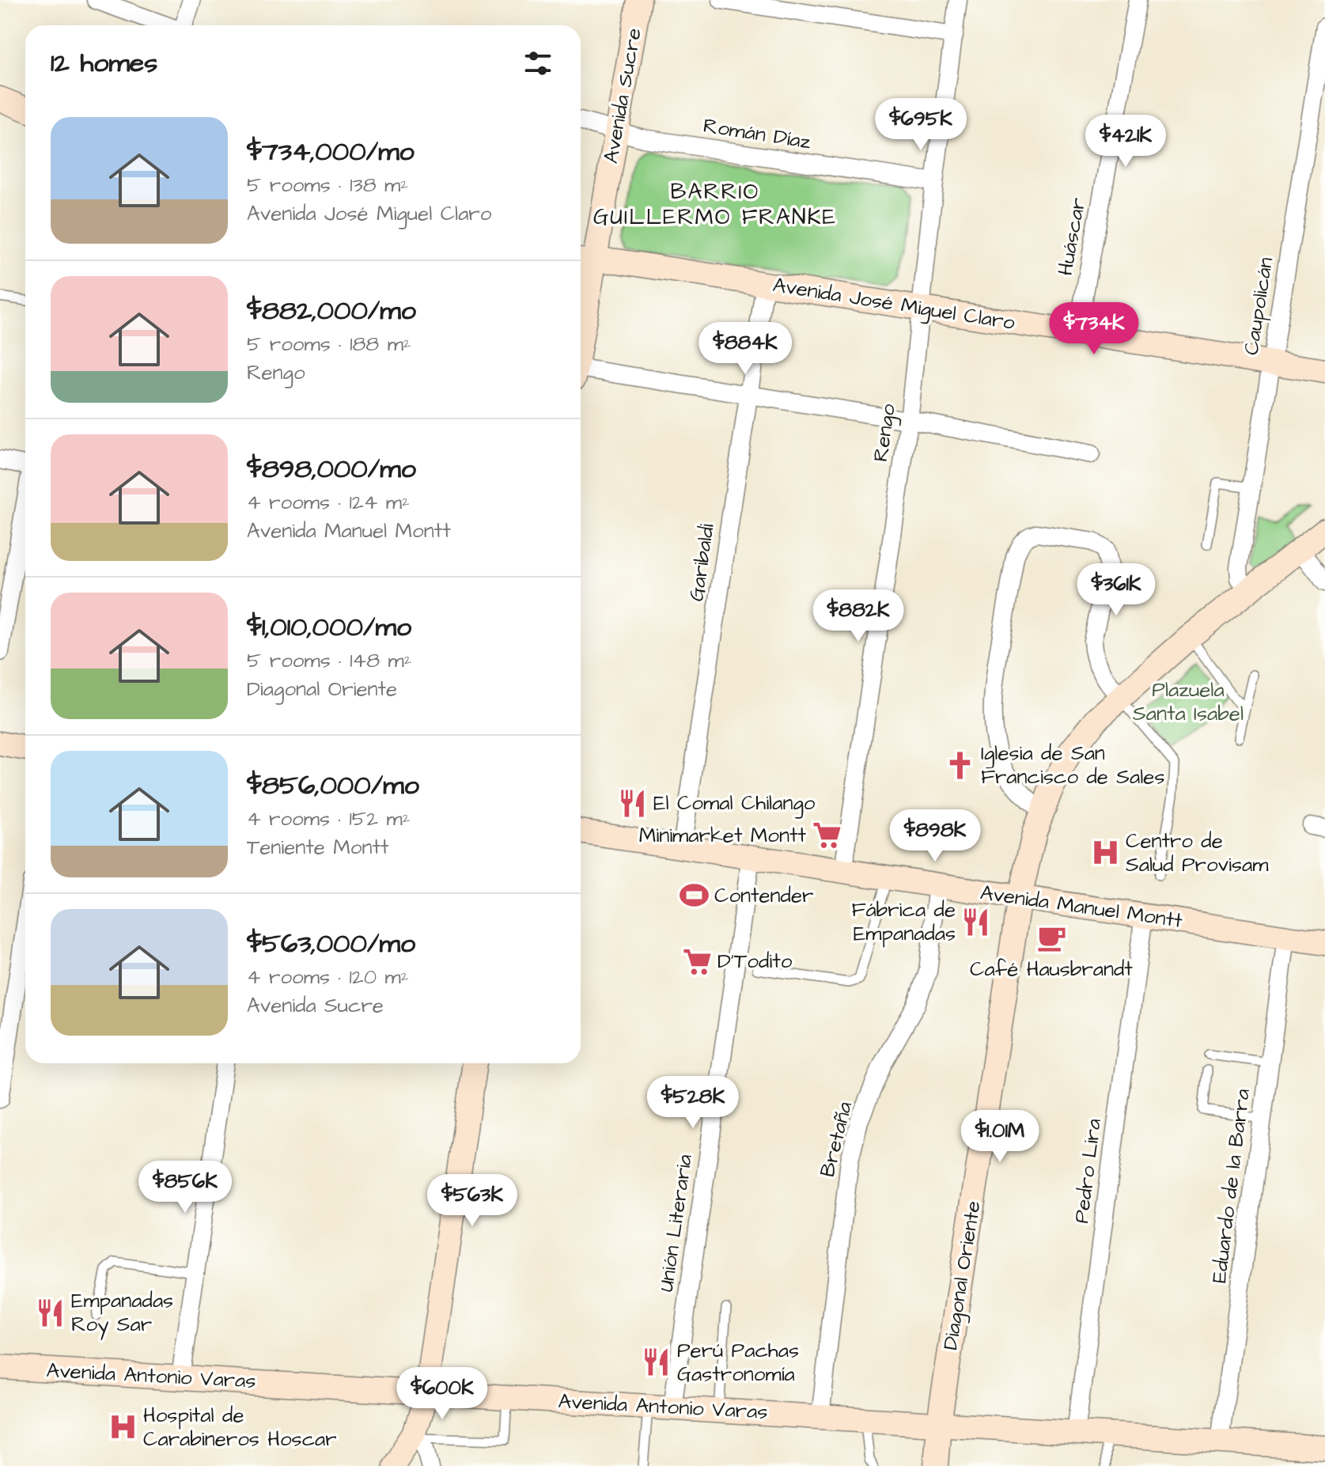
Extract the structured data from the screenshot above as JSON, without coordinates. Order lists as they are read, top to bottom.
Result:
{
  "streets": {
    "main road": [
      "Avenida Sucre",
      "Avenida José Miguel Claro",
      "Avenida Manuel Montt",
      "Diagonal Oriente",
      "Avenida Antonio Varas"
    ],
    "street": [
      "Román Díaz",
      "Huáscar",
      "Caupolicán",
      "Rengo",
      "Garibaldi",
      "Bretaña",
      "Pedro Lira",
      "Eduardo de la Barra",
      "Unión Literaria"
    ]
  },
  "crossings": [
    ["Avenida Sucre", "Román Díaz"],
    ["Avenida Sucre", "Avenida José Miguel Claro"],
    ["Román Díaz", "Rengo"],
    ["Huáscar", "Avenida José Miguel Claro"],
    ["Avenida José Miguel Claro", "Caupolicán"],
    ["Avenida José Miguel Claro", "Rengo"],
    ["Avenida José Miguel Claro", "Garibaldi"],
    ["Caupolicán", "Diagonal Oriente"],
    ["Rengo", "Avenida Manuel Montt"],
    ["Garibaldi", "Avenida Manuel Montt"],
    ["Avenida Manuel Montt", "Bretaña"],
    ["Avenida Manuel Montt", "Pedro Lira"],
    ["Avenida Manuel Montt", "Eduardo de la Barra"],
    ["Avenida Manuel Montt", "Unión Literaria"],
    ["Avenida Manuel Montt", "Diagonal Oriente"],
    ["Bretaña", "Avenida Antonio Varas"],
    ["Pedro Lira", "Avenida Antonio Varas"],
    ["Eduardo de la Barra", "Avenida Antonio Varas"],
    ["Unión Literaria", "Avenida Antonio Varas"],
    ["Diagonal Oriente", "Avenida Antonio Varas"]
  ],
  "districts": ["BARRIO GUILLERMO FRANKE"],
  "parks": ["Plazuela Santa Isabel"],
  "places": {
    "church": ["Iglesia de San Francisco de Sales"],
    "restaurant": [
      "El Comal Chilango",
      "Fábrica de Empanadas",
      "Empanadas Roy Sar",
      "Perú Pachas Gastronomía"
    ],
    "supermarket": ["Minimarket Montt", "D'Todito"],
    "hospital": ["Centro de Salud Provisam", "Hospital de Carabineros Hoscar"],
    "sports": ["Contender"],
    "cafe": ["Café Hausbrandt"]
  },
  "page": {
    "heading": "12 homes",
    "price": [
      "$695K",
      "$421K",
      "$734K",
      "$884K",
      "$361K",
      "$882K",
      "$898K",
      "$528K",
      "$1.01M",
      "$856K",
      "$563K",
      "$600K"
    ],
    "list": [
      {
        "name": "$734,000/mo",
        "note": "5 rooms · 138 m² · Avenida José Miguel Claro"
      },
      {
        "name": "$882,000/mo",
        "note": "5 rooms · 188 m² · Rengo"
      },
      {
        "name": "$898,000/mo",
        "note": "4 rooms · 124 m² · Avenida Manuel Montt"
      },
      {
        "name": "$1,010,000/mo",
        "note": "5 rooms · 148 m² · Diagonal Oriente"
      },
      {
        "name": "$856,000/mo",
        "note": "4 rooms · 152 m² · Teniente Montt"
      },
      {
        "name": "$563,000/mo",
        "note": "4 rooms · 120 m² · Avenida Sucre"
      }
    ]
  }
}
